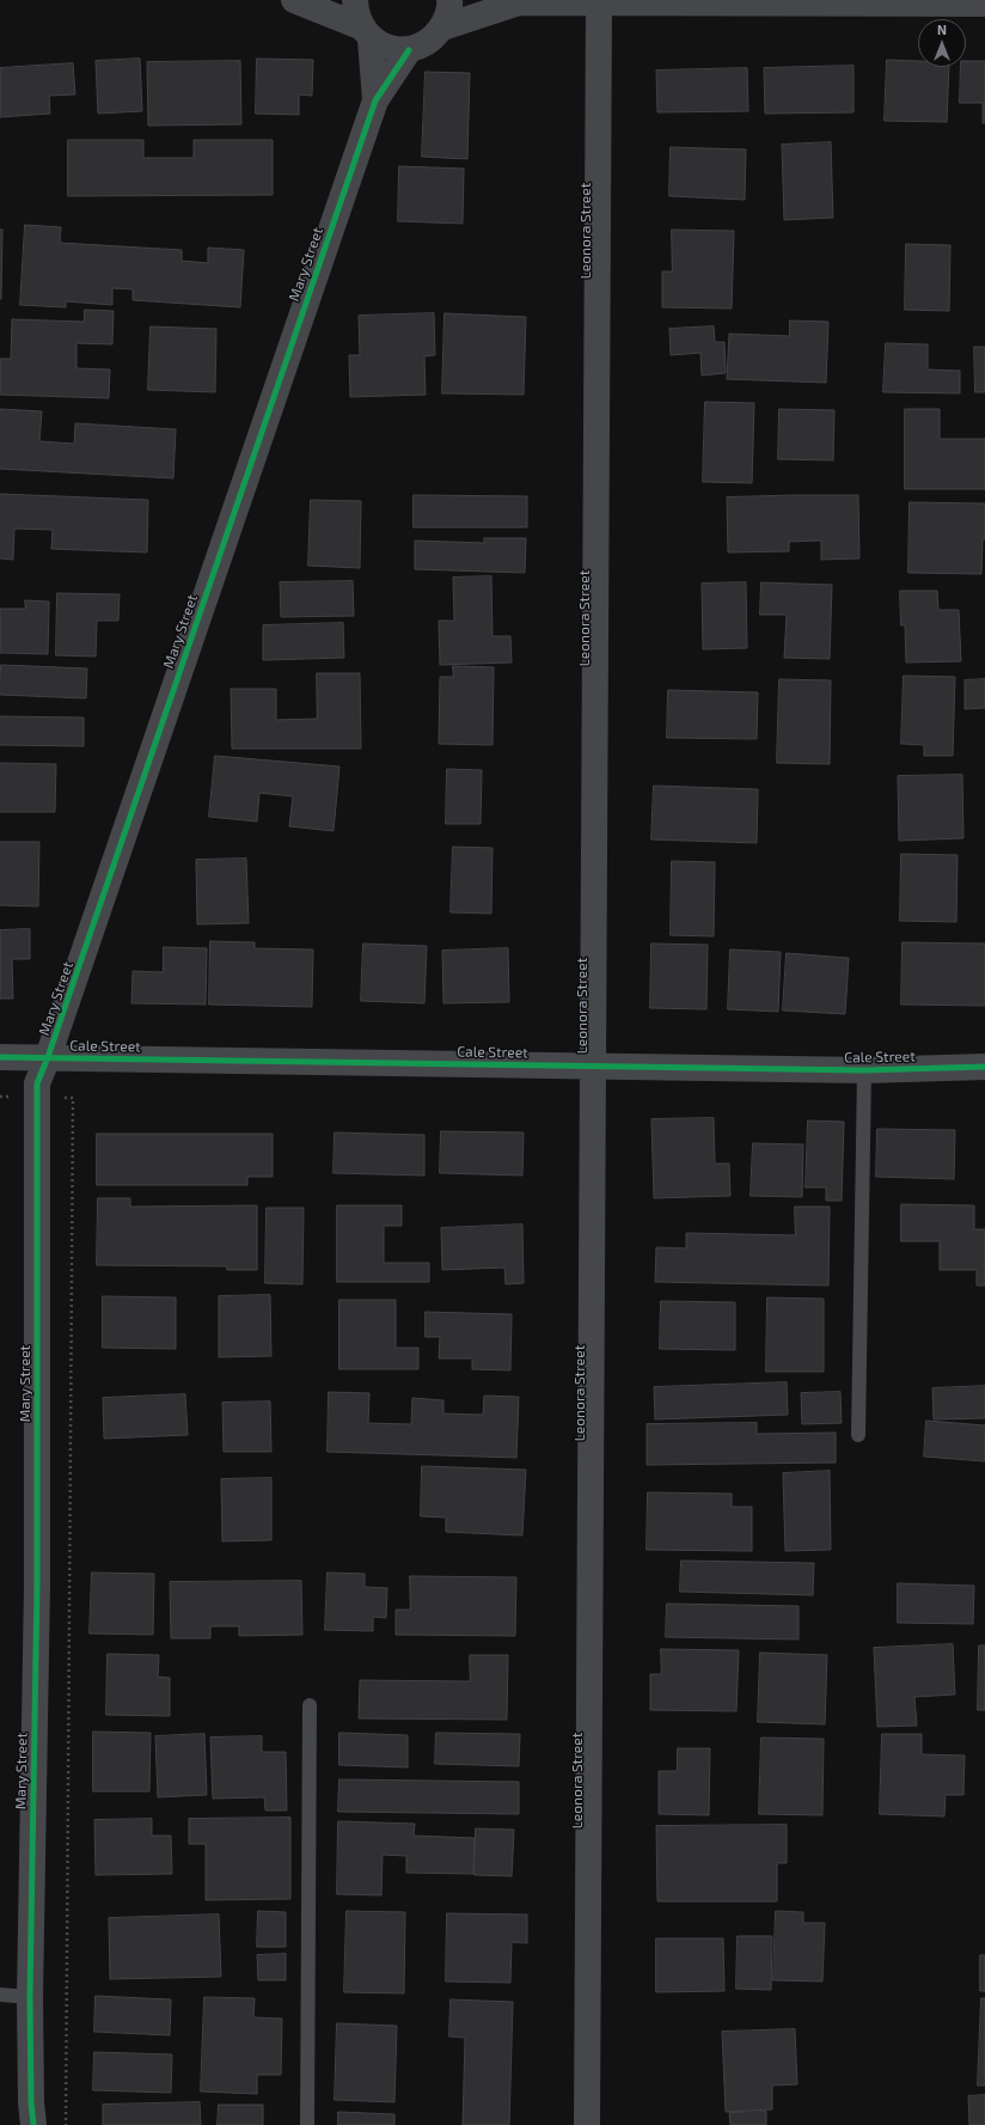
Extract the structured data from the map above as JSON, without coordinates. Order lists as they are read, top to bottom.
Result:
{
  "streets": {
    "street": ["Leonora Street", "Mary Street", "Cale Street"]
  },
  "crossings": [
    ["Leonora Street", "Cale Street"],
    ["Mary Street", "Cale Street"]
  ],
  "north": "top"
}
